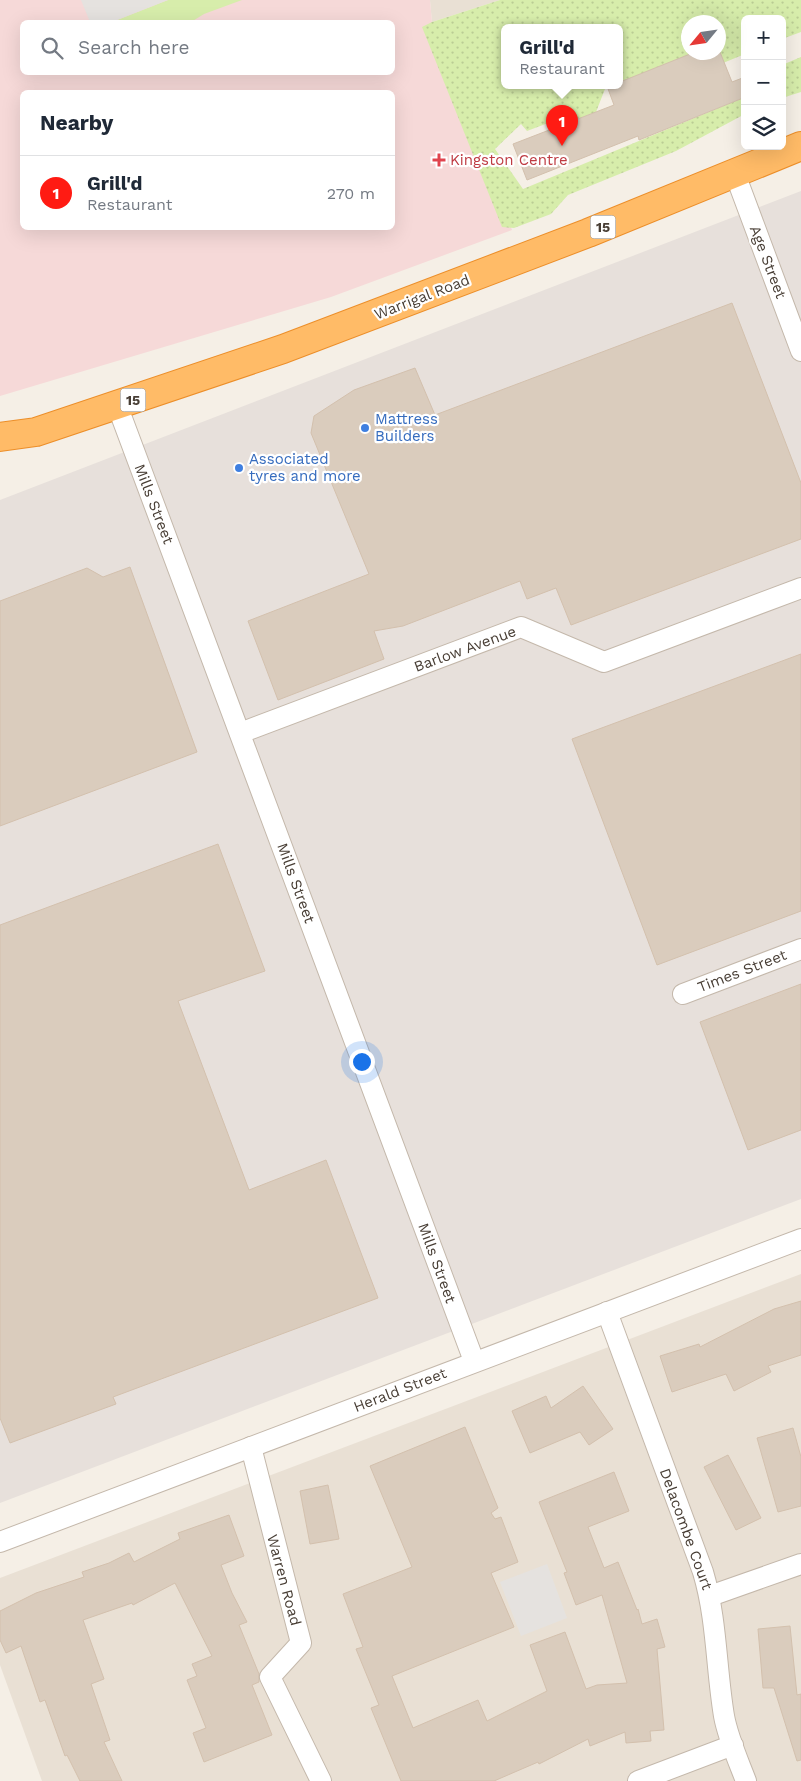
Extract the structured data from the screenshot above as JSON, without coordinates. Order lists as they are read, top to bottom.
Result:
{
  "streets": {
    "highway": ["15", "Warrigal Road"],
    "street": [
      "Age Street",
      "Mills Street",
      "Barlow Avenue",
      "Times Street",
      "Herald Street",
      "Delacombe Court",
      "Warren Road"
    ]
  },
  "crossings": [
    ["Age Street", "Warrigal Road"],
    ["Warrigal Road", "Mills Street"],
    ["Mills Street", "Barlow Avenue"],
    ["Mills Street", "Herald Street"],
    ["Herald Street", "Delacombe Court"],
    ["Herald Street", "Warren Road"]
  ],
  "places": {
    "health": ["Kingston Centre"],
    "other": ["Mattress Builders", "Associated tyres and more"]
  },
  "north": "bottom left",
  "page": {
    "map_buttons": ["+", "−"],
    "search": "Search here",
    "popup": ["Grill'd", "Restaurant"],
    "heading": "Nearby",
    "pins": "1",
    "list": [
      {
        "mark": "1",
        "name": "Grill'd",
        "note": "Restaurant",
        "value": "270 m"
      }
    ]
  }
}
